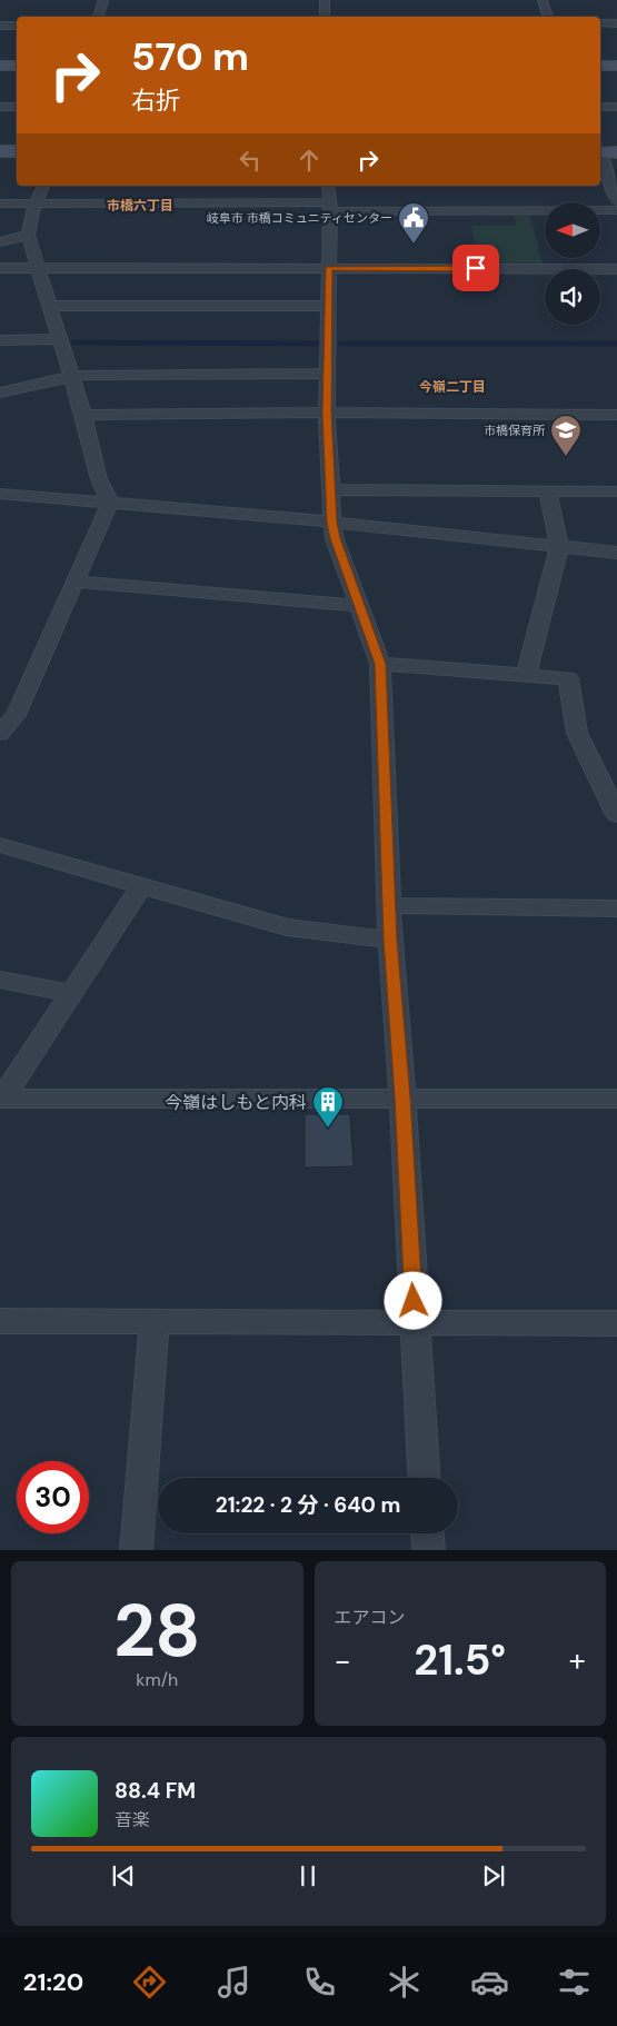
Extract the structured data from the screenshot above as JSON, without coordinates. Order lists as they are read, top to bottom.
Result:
{
  "districts": ["市橋六丁目", "今嶺二丁目"],
  "places": {
    "public building": ["岐阜市 市橋コミュニティセンター"],
    "school or university": ["市橋保育所"],
    "building": ["今嶺はしもと内科"]
  },
  "north": "left",
  "page": {
    "turn": ["570 m", "右折"],
    "limit": "30",
    "trip": "21:22 · 2 分 · 640 m",
    "tile": [
      ["28", "km/h"],
      "エアコン"
    ],
    "heat": ["−", "21.5°", "+"],
    "song": ["88.4 FM", "音楽"],
    "tabs": "21:20"
  }
}
